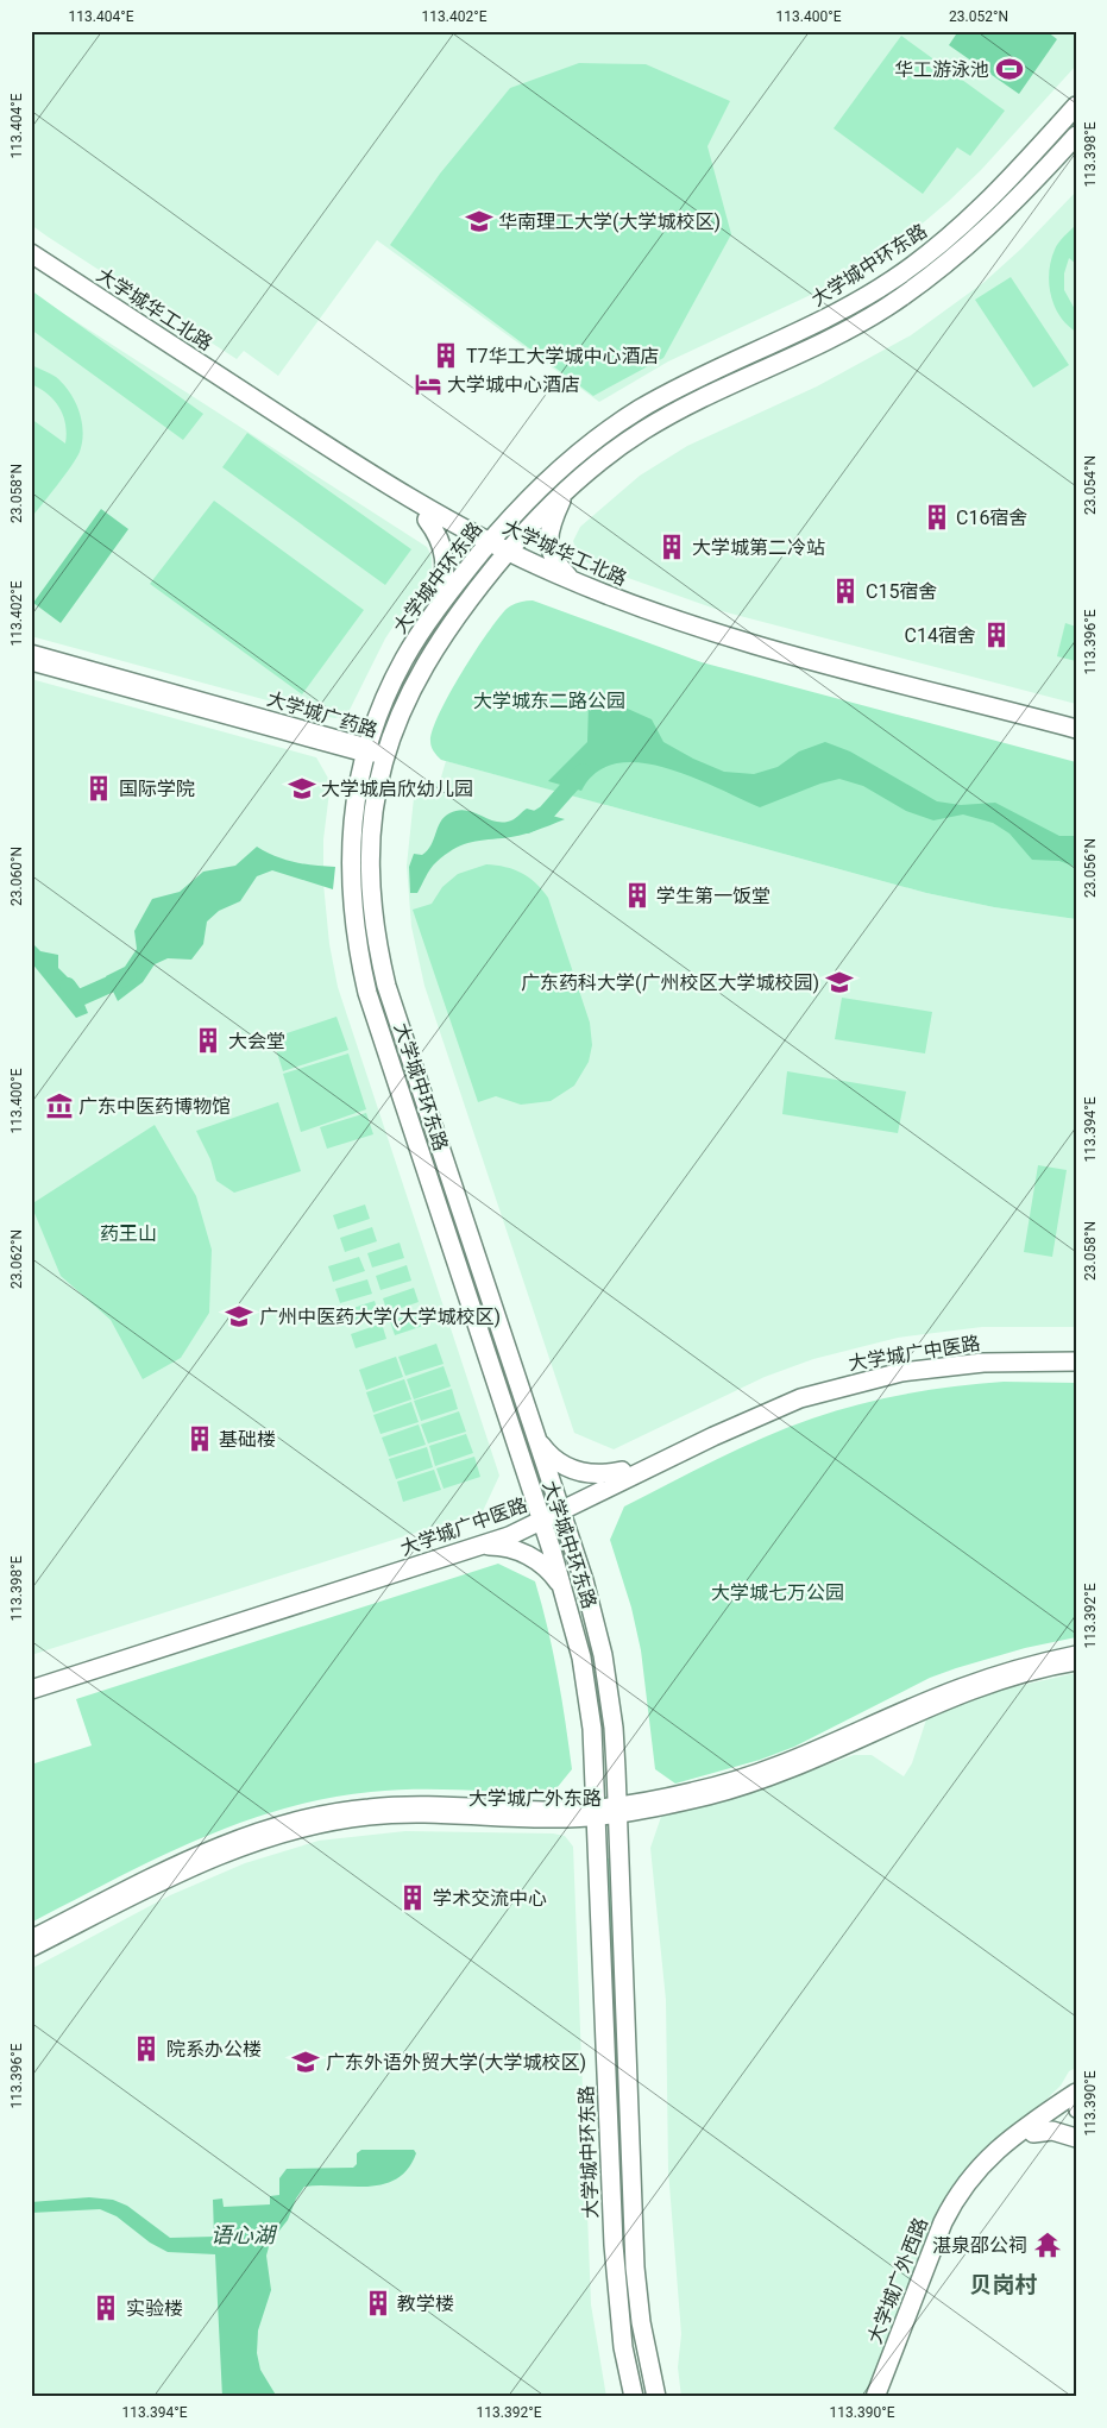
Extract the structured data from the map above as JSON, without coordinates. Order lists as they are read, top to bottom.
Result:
{
  "streets": {
    "main road": [
      "大学城中环东路",
      "大学城华工北路",
      "大学城广中医路",
      "大学城广外西路"
    ],
    "street": ["大学城广药路", "大学城广外东路"]
  },
  "crossings": [
    ["大学城中环东路", "大学城华工北路"],
    ["大学城中环东路", "大学城广药路"],
    ["大学城中环东路", "大学城广中医路"],
    ["大学城中环东路", "大学城广外东路"]
  ],
  "districts": ["贝岗村"],
  "water": ["语心湖"],
  "parks": ["大学城东二路公园", "药王山", "大学城七万公园"],
  "places": {
    "sports": ["华工游泳池"],
    "school or university": [
      "华南理工大学(大学城校区)",
      "大学城启欣幼儿园",
      "广东药科大学(广州校区大学城校园)",
      "广州中医药大学(大学城校区)",
      "广东外语外贸大学(大学城校区)"
    ],
    "building": [
      "T7华工大学城中心酒店",
      "C16宿舍",
      "大学城第二冷站",
      "C15宿舍",
      "C14宿舍",
      "国际学院",
      "学生第一饭堂",
      "大会堂",
      "基础楼",
      "学术交流中心",
      "院系办公楼",
      "教学楼",
      "实验楼"
    ],
    "hotel": ["大学城中心酒店"],
    "museum": ["广东中医药博物馆"],
    "temple": ["湛泉邵公祠"]
  },
  "coordinates": [
    "113.404°E",
    "113.402°E",
    "113.400°E",
    "23.052°N",
    "113.398°E",
    "23.054°N",
    "23.058°N",
    "113.396°E",
    "23.056°N",
    "23.060°N",
    "113.394°E",
    "23.062°N",
    "113.392°E",
    "113.390°E"
  ]
}
